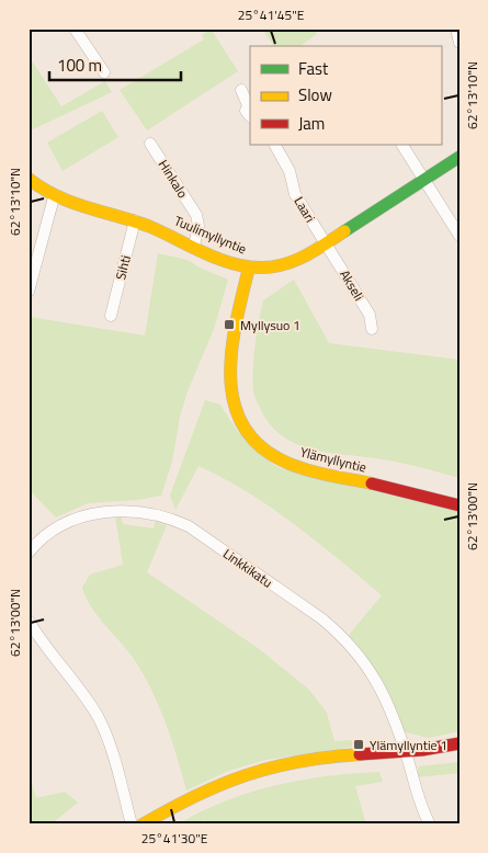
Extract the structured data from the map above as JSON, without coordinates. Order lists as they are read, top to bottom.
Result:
{
  "streets": {
    "street": [
      "Hinkalo",
      "Laari",
      "Tuulimyllyntie",
      "Sihti",
      "Akseli",
      "Ylämyllyntie",
      "Linkkikatu"
    ]
  },
  "crossings": [
    ["Hinkalo", "Tuulimyllyntie"],
    ["Laari", "Tuulimyllyntie"],
    ["Laari", "Akseli"],
    ["Tuulimyllyntie", "Sihti"],
    ["Tuulimyllyntie", "Akseli"],
    ["Tuulimyllyntie", "Ylämyllyntie"]
  ],
  "places": {
    "transit": ["Myllysuo 1", "Ylämyllyntie 1"]
  },
  "legend": ["Fast", "Slow", "Jam"],
  "scale_bar": "100 m",
  "coordinates": [
    "25°41'45\"E",
    "62°13'10\"N",
    "62°13'00\"N",
    "25°41'30\"E"
  ]
}
